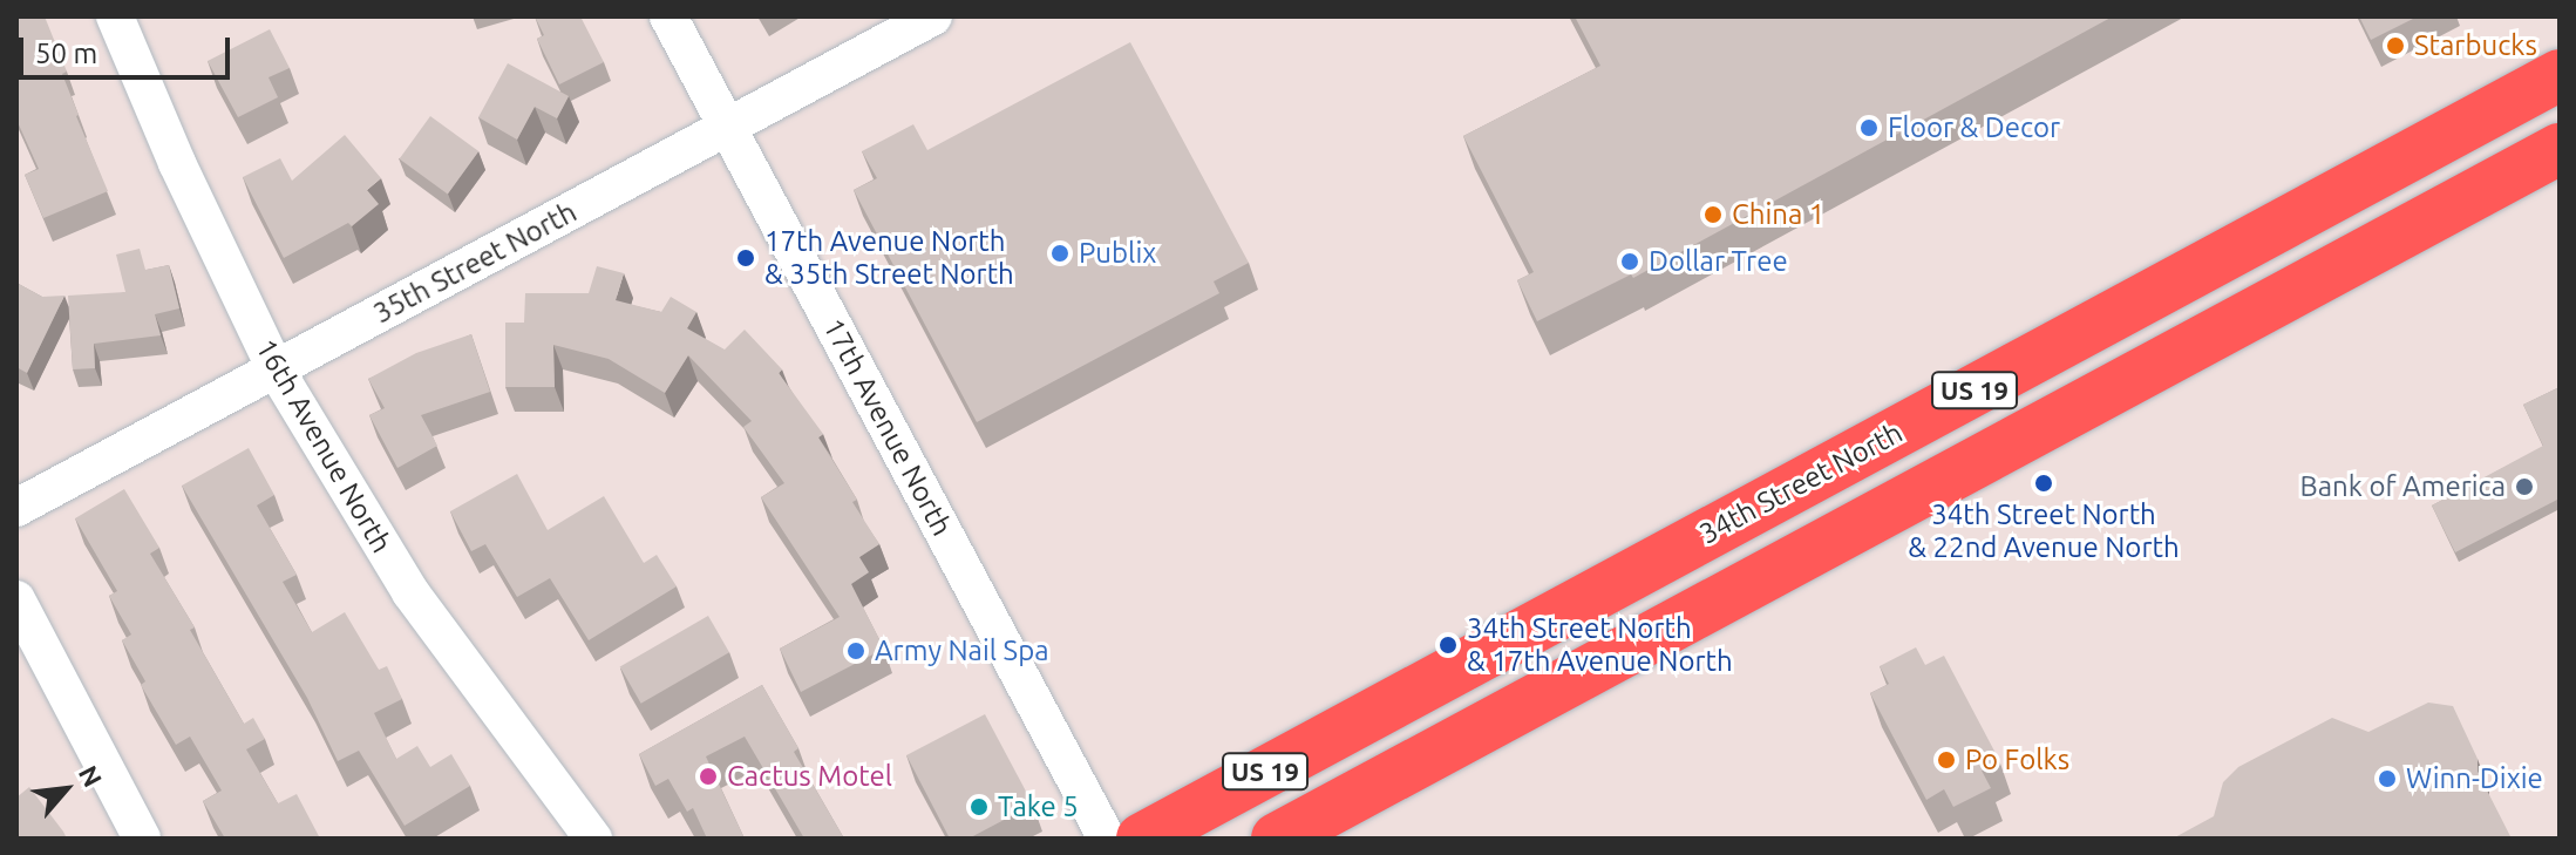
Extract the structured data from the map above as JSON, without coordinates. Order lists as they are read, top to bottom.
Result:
{
  "streets": {
    "highway": ["US 19", "34th Street North"],
    "street": ["35th Street North", "17th Avenue North", "16th Avenue North"]
  },
  "crossings": [
    ["35th Street North", "17th Avenue North"],
    ["35th Street North", "16th Avenue North"]
  ],
  "places": [
    "Starbucks",
    "Floor & Decor",
    "China 1",
    "Publix",
    "17th Avenue North & 35th Street North",
    "Dollar Tree",
    "34th Street North & 22nd Avenue North",
    "Bank of America",
    "34th Street North & 17th Avenue North",
    "Army Nail Spa",
    "Po Folks",
    "Cactus Motel",
    "Winn-Dixie",
    "Take 5"
  ],
  "scale_bar": "50 m",
  "north": "top right"
}
